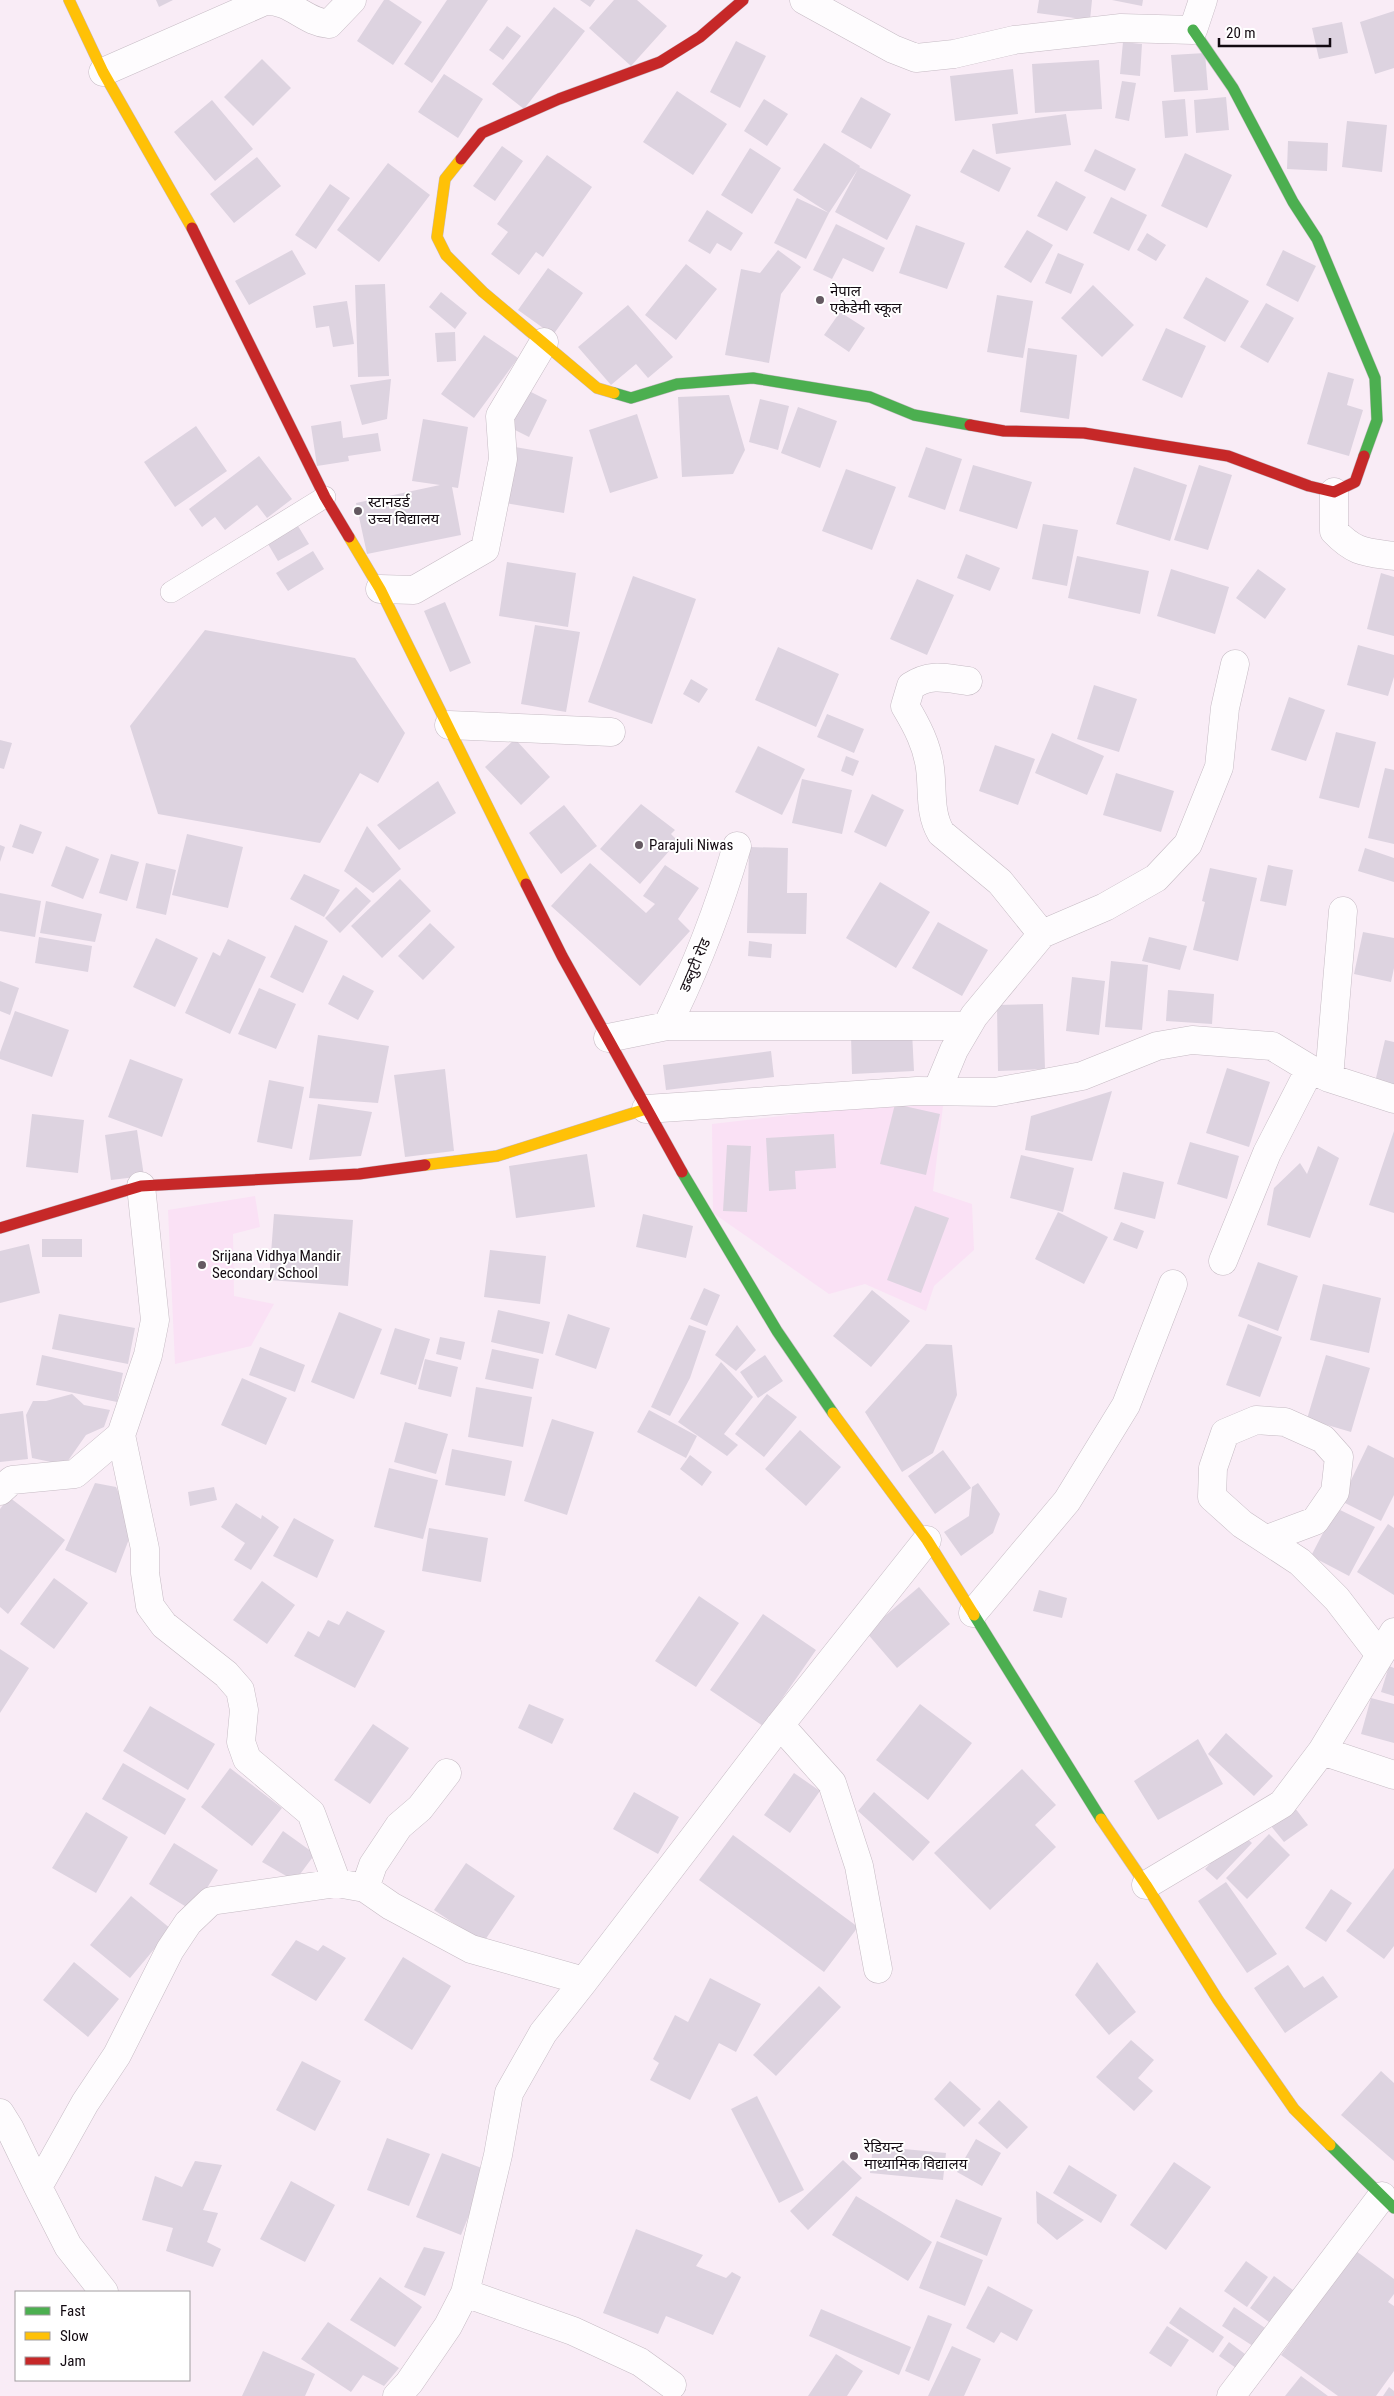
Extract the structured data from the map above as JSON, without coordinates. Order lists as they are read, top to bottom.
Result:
{
  "streets": {
    "street": ["डब्लुटी रोड"]
  },
  "places": [
    "नेपाल एकेडेमी स्कूल",
    "स्टानडर्ड उच्च विद्यालय",
    "Parajuli Niwas",
    "Srijana Vidhya Mandir Secondary School",
    "रेडियन्ट माध्यामिक विद्यालय"
  ],
  "legend": ["Fast", "Slow", "Jam"],
  "scale_bar": "20 m"
}
